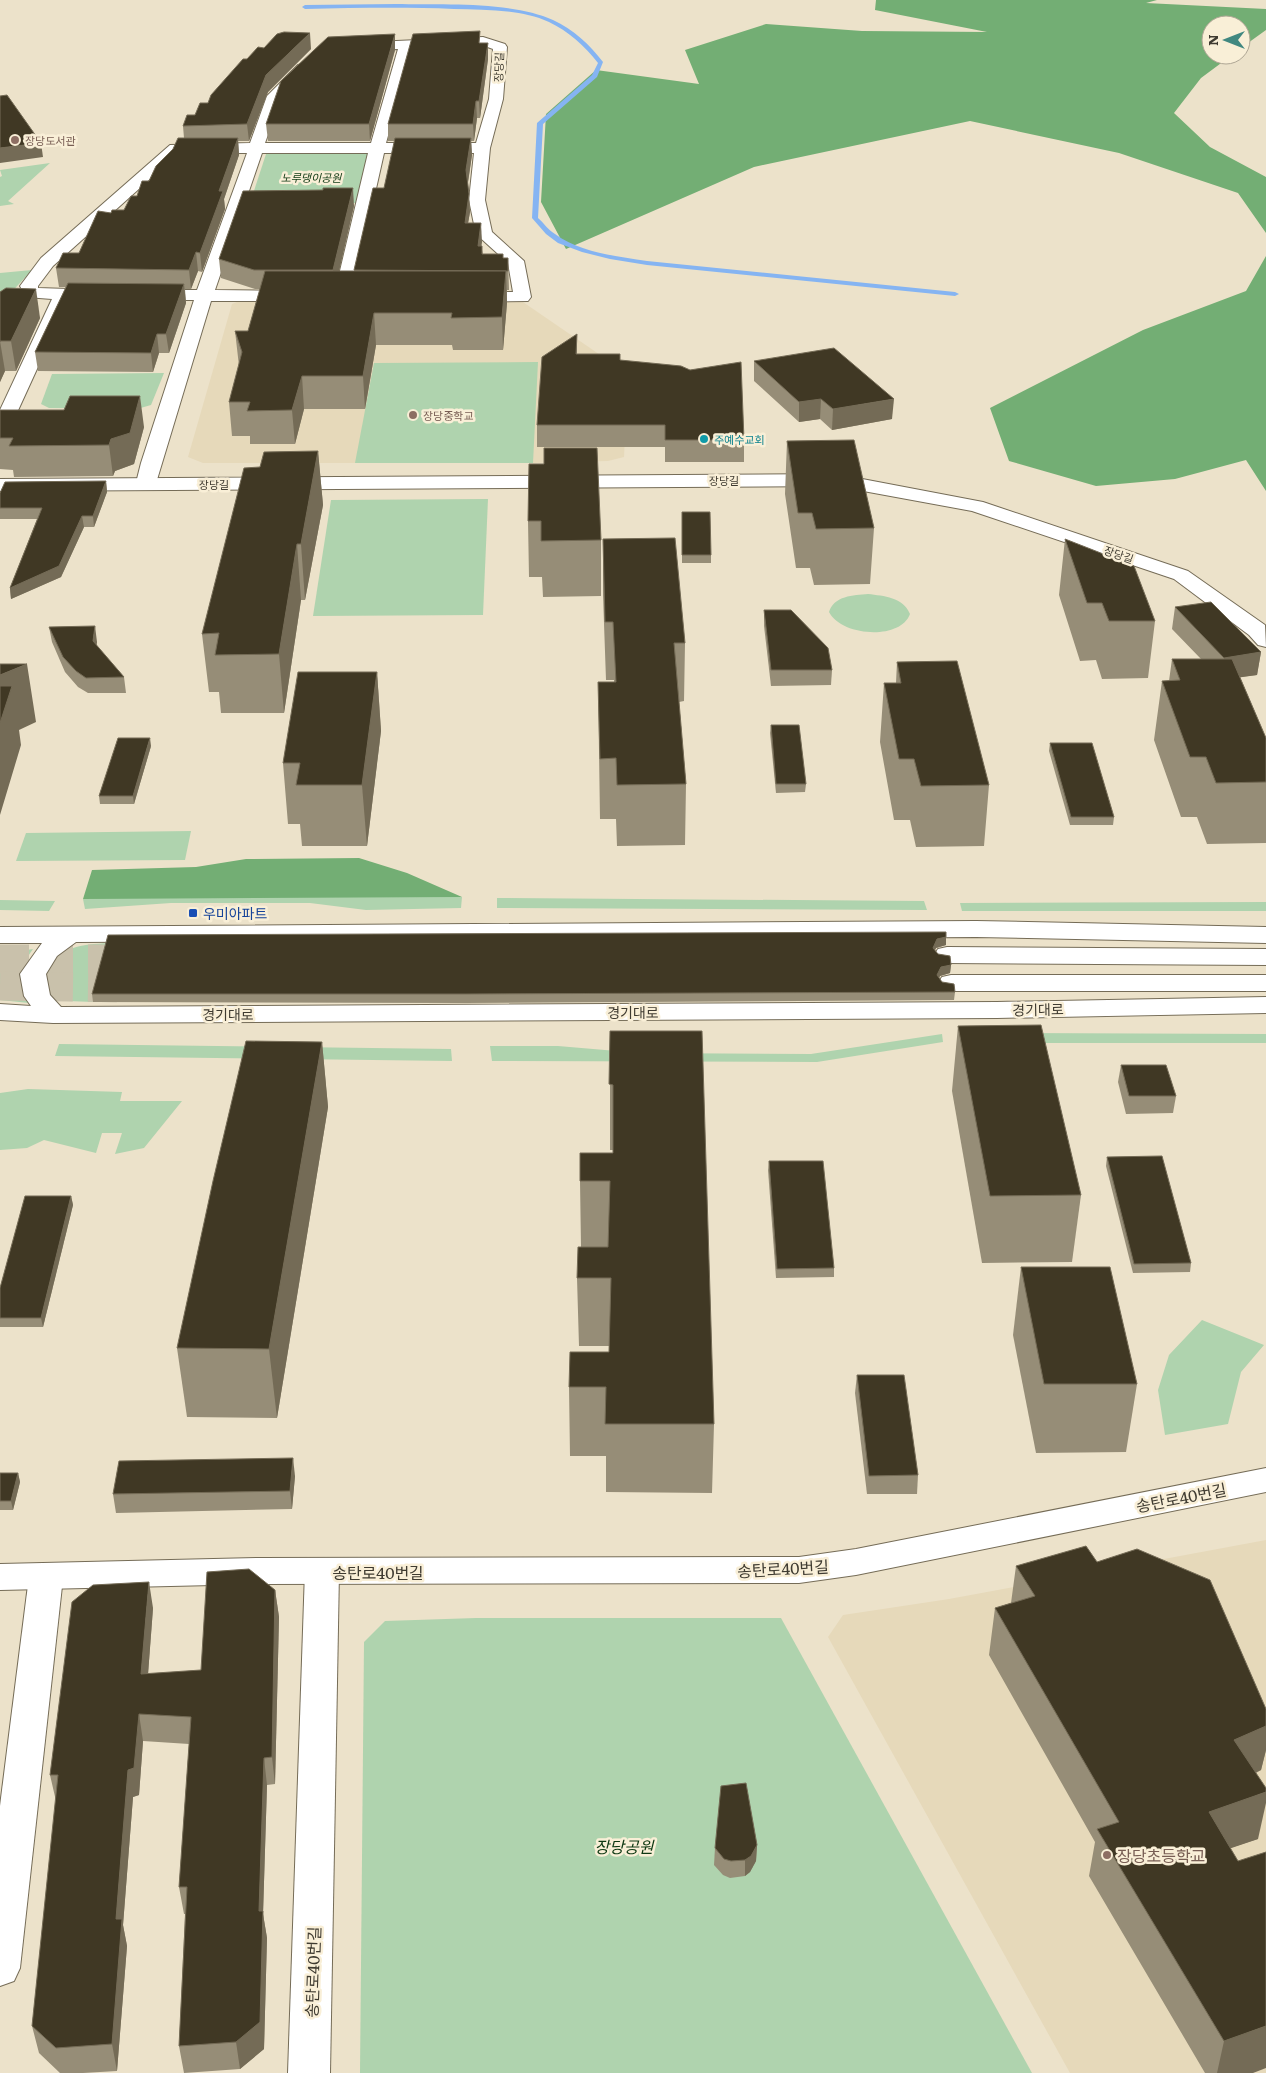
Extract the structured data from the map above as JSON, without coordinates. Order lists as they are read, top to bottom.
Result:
{
  "streets": {
    "street": ["장당길", "경기대로", "송탄로40번길"]
  },
  "parks": ["노루댕이공원", "장당공원"],
  "places": {
    "other": [
      "장당도서관",
      "장당중학교",
      "주예수교회",
      "장당초등학교"
    ],
    "transit": ["우미아파트"]
  },
  "north": "left"
}
